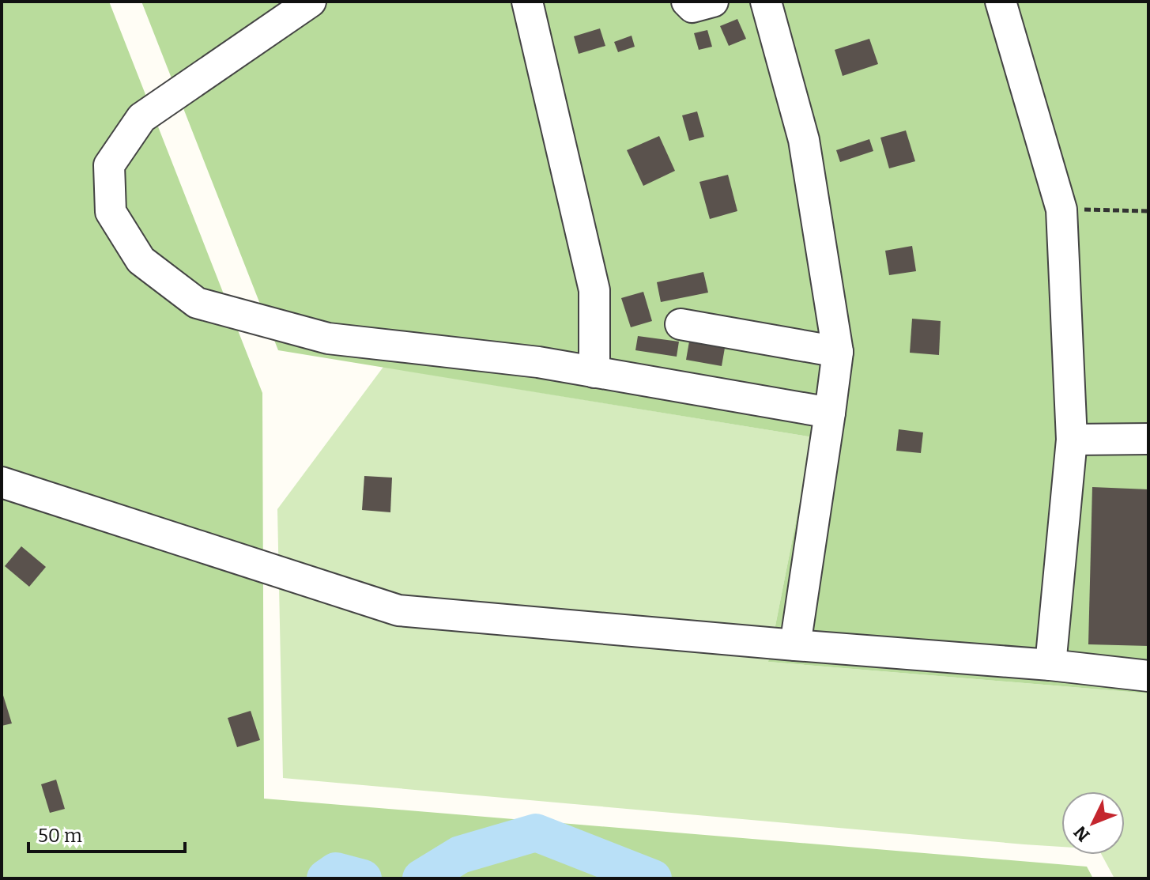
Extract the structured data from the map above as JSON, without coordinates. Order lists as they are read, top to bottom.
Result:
{
  "scale_bar": "50 m",
  "north": "bottom left"
}
